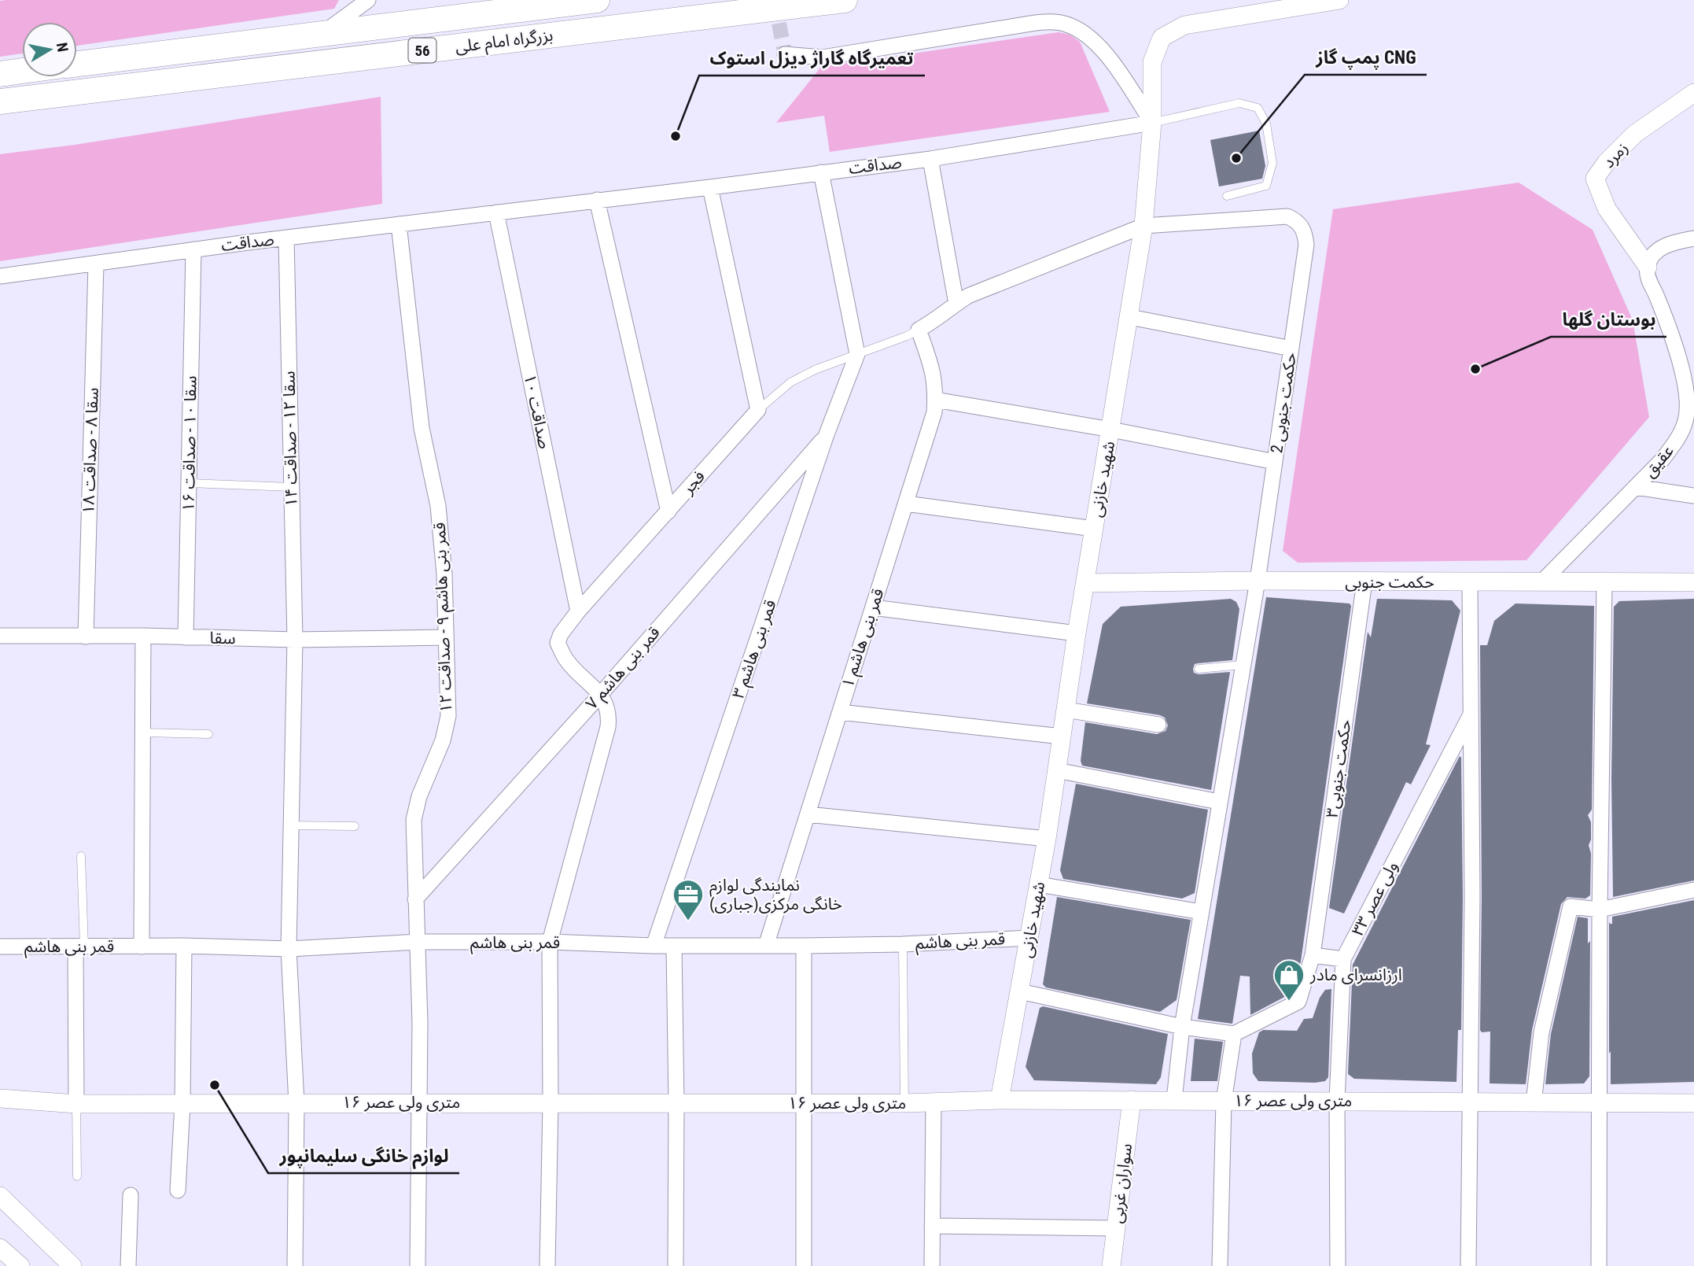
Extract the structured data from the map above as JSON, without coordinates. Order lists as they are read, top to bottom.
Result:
{
  "streets": {
    "highway": ["بزرگراه امام علی", "56"],
    "street": [
      "زمرد",
      "صداقت",
      "حکمت جنوبی 2",
      "صداقت ۱۰",
      "سقا ۱۲ - صداقت ۱۴",
      "سقا ۱۰ - صداقت ۱۶",
      "سقا ۸ - صداقت ۱۸",
      "عقیق",
      "شهید خازنی",
      "فجر",
      "حکمت جنوبی",
      "قمر بنی هاشم ۹ - صداقت ۱۲",
      "سقا",
      "قمر بنی هاشم ۱",
      "قمر بنی هاشم ۳",
      "قمر بنی هاشم ۷",
      "حکمت جنوبی۳",
      "ولی عصر ۳۳",
      "قمر بنی هاشم",
      "۱۶ متری ولی عصر",
      "سواران غربی"
    ]
  },
  "crossings": [
    ["زمرد", "عقیق"],
    ["صداقت", "صداقت ۱۰"],
    ["صداقت", "سقا ۱۲ - صداقت ۱۴"],
    ["صداقت", "سقا ۱۰ - صداقت ۱۶"],
    ["صداقت", "سقا ۸ - صداقت ۱۸"],
    ["صداقت", "شهید خازنی"],
    ["صداقت", "قمر بنی هاشم ۹ - صداقت ۱۲"],
    ["حکمت جنوبی 2", "شهید خازنی"],
    ["حکمت جنوبی 2", "حکمت جنوبی"],
    ["حکمت جنوبی 2", "۱۶ متری ولی عصر"],
    ["صداقت ۱۰", "فجر"],
    ["سقا ۱۲ - صداقت ۱۴", "سقا"],
    ["سقا ۱۲ - صداقت ۱۴", "قمر بنی هاشم"],
    ["سقا ۱۲ - صداقت ۱۴", "۱۶ متری ولی عصر"],
    ["سقا ۱۰ - صداقت ۱۶", "سقا"],
    ["سقا ۸ - صداقت ۱۸", "سقا"],
    ["عقیق", "حکمت جنوبی"],
    ["شهید خازنی", "حکمت جنوبی"],
    ["شهید خازنی", "قمر بنی هاشم"],
    ["شهید خازنی", "۱۶ متری ولی عصر"],
    ["فجر", "قمر بنی هاشم ۱"],
    ["فجر", "قمر بنی هاشم ۳"],
    ["فجر", "قمر بنی هاشم ۷"],
    ["حکمت جنوبی", "حکمت جنوبی۳"],
    ["قمر بنی هاشم ۹ - صداقت ۱۲", "سقا"],
    ["قمر بنی هاشم ۹ - صداقت ۱۲", "قمر بنی هاشم ۷"],
    ["قمر بنی هاشم ۹ - صداقت ۱۲", "قمر بنی هاشم"],
    ["قمر بنی هاشم ۹ - صداقت ۱۲", "۱۶ متری ولی عصر"],
    ["قمر بنی هاشم ۱", "قمر بنی هاشم"],
    ["قمر بنی هاشم ۳", "قمر بنی هاشم ۷"],
    ["قمر بنی هاشم ۳", "قمر بنی هاشم"],
    ["ولی عصر ۳۳", "۱۶ متری ولی عصر"],
    ["۱۶ متری ولی عصر", "سواران غربی"]
  ],
  "places": {
    "other": [
      "تعمیرگاه گاراژ دیزل استوک",
      "پمپ گاز CNG",
      "بوستان گلها",
      "لوازم خانگی سلیمانپور"
    ],
    "office": ["نمایندگی لوازم خانگی مرکزی(جباری)"],
    "shop": ["ارزانسرای مادر"]
  },
  "north": "right"
}
